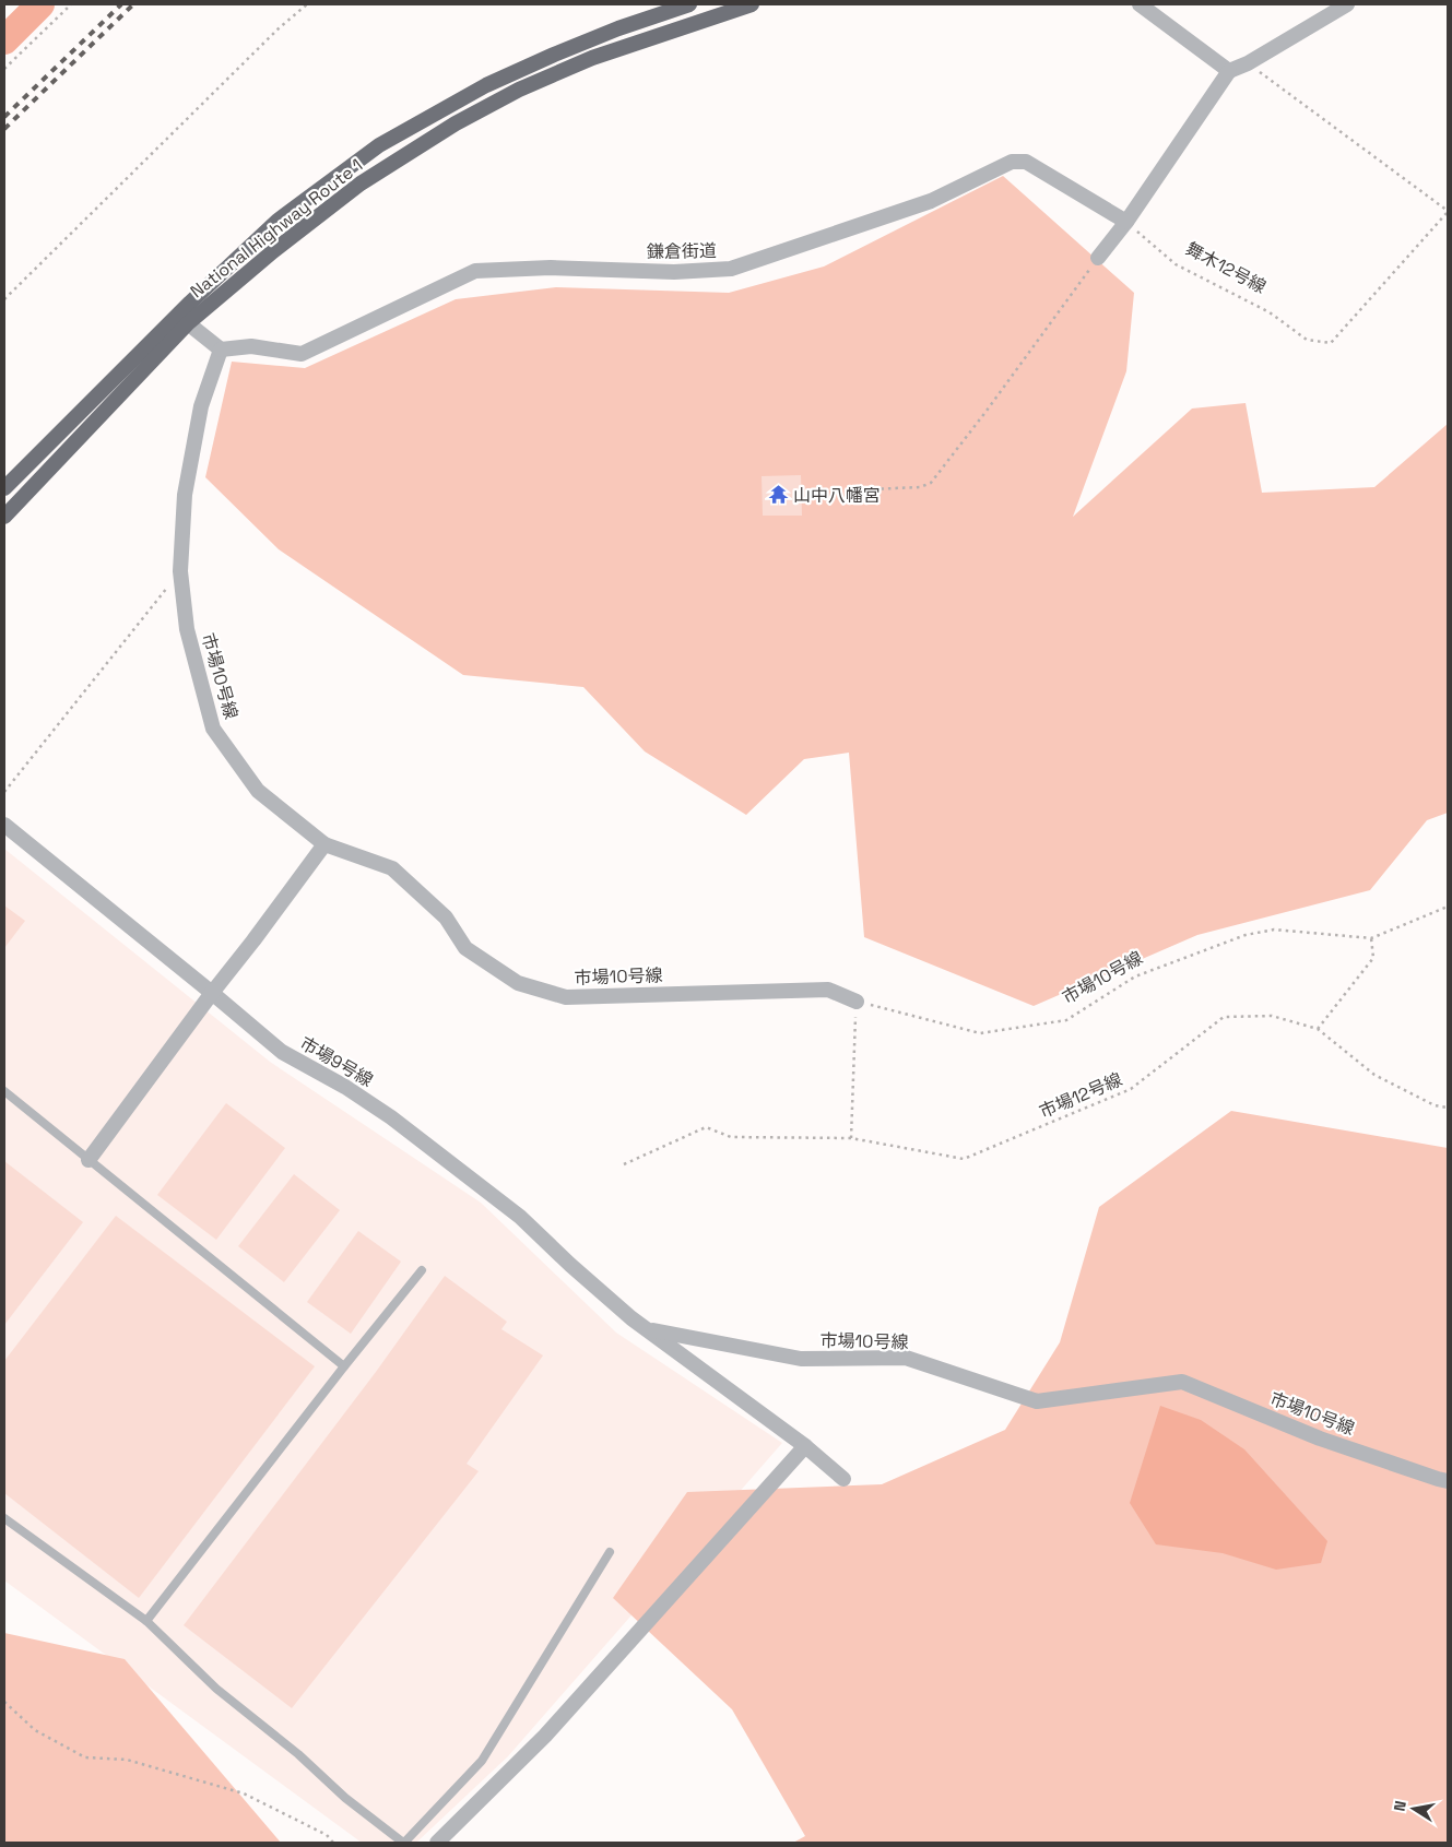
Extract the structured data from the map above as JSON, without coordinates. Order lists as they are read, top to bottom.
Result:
{
  "streets": {
    "highway": ["National Highway Route 1"],
    "street": ["鎌倉街道", "市場10号線", "市場9号線"],
    "path": ["舞木12号線", "市場12号線"]
  },
  "crossings": [
    ["鎌倉街道", "舞木12号線"],
    ["鎌倉街道", "市場10号線"],
    ["市場10号線", "市場9号線"]
  ],
  "places": {
    "temple": ["山中八幡宮"]
  },
  "north": "left"
}
